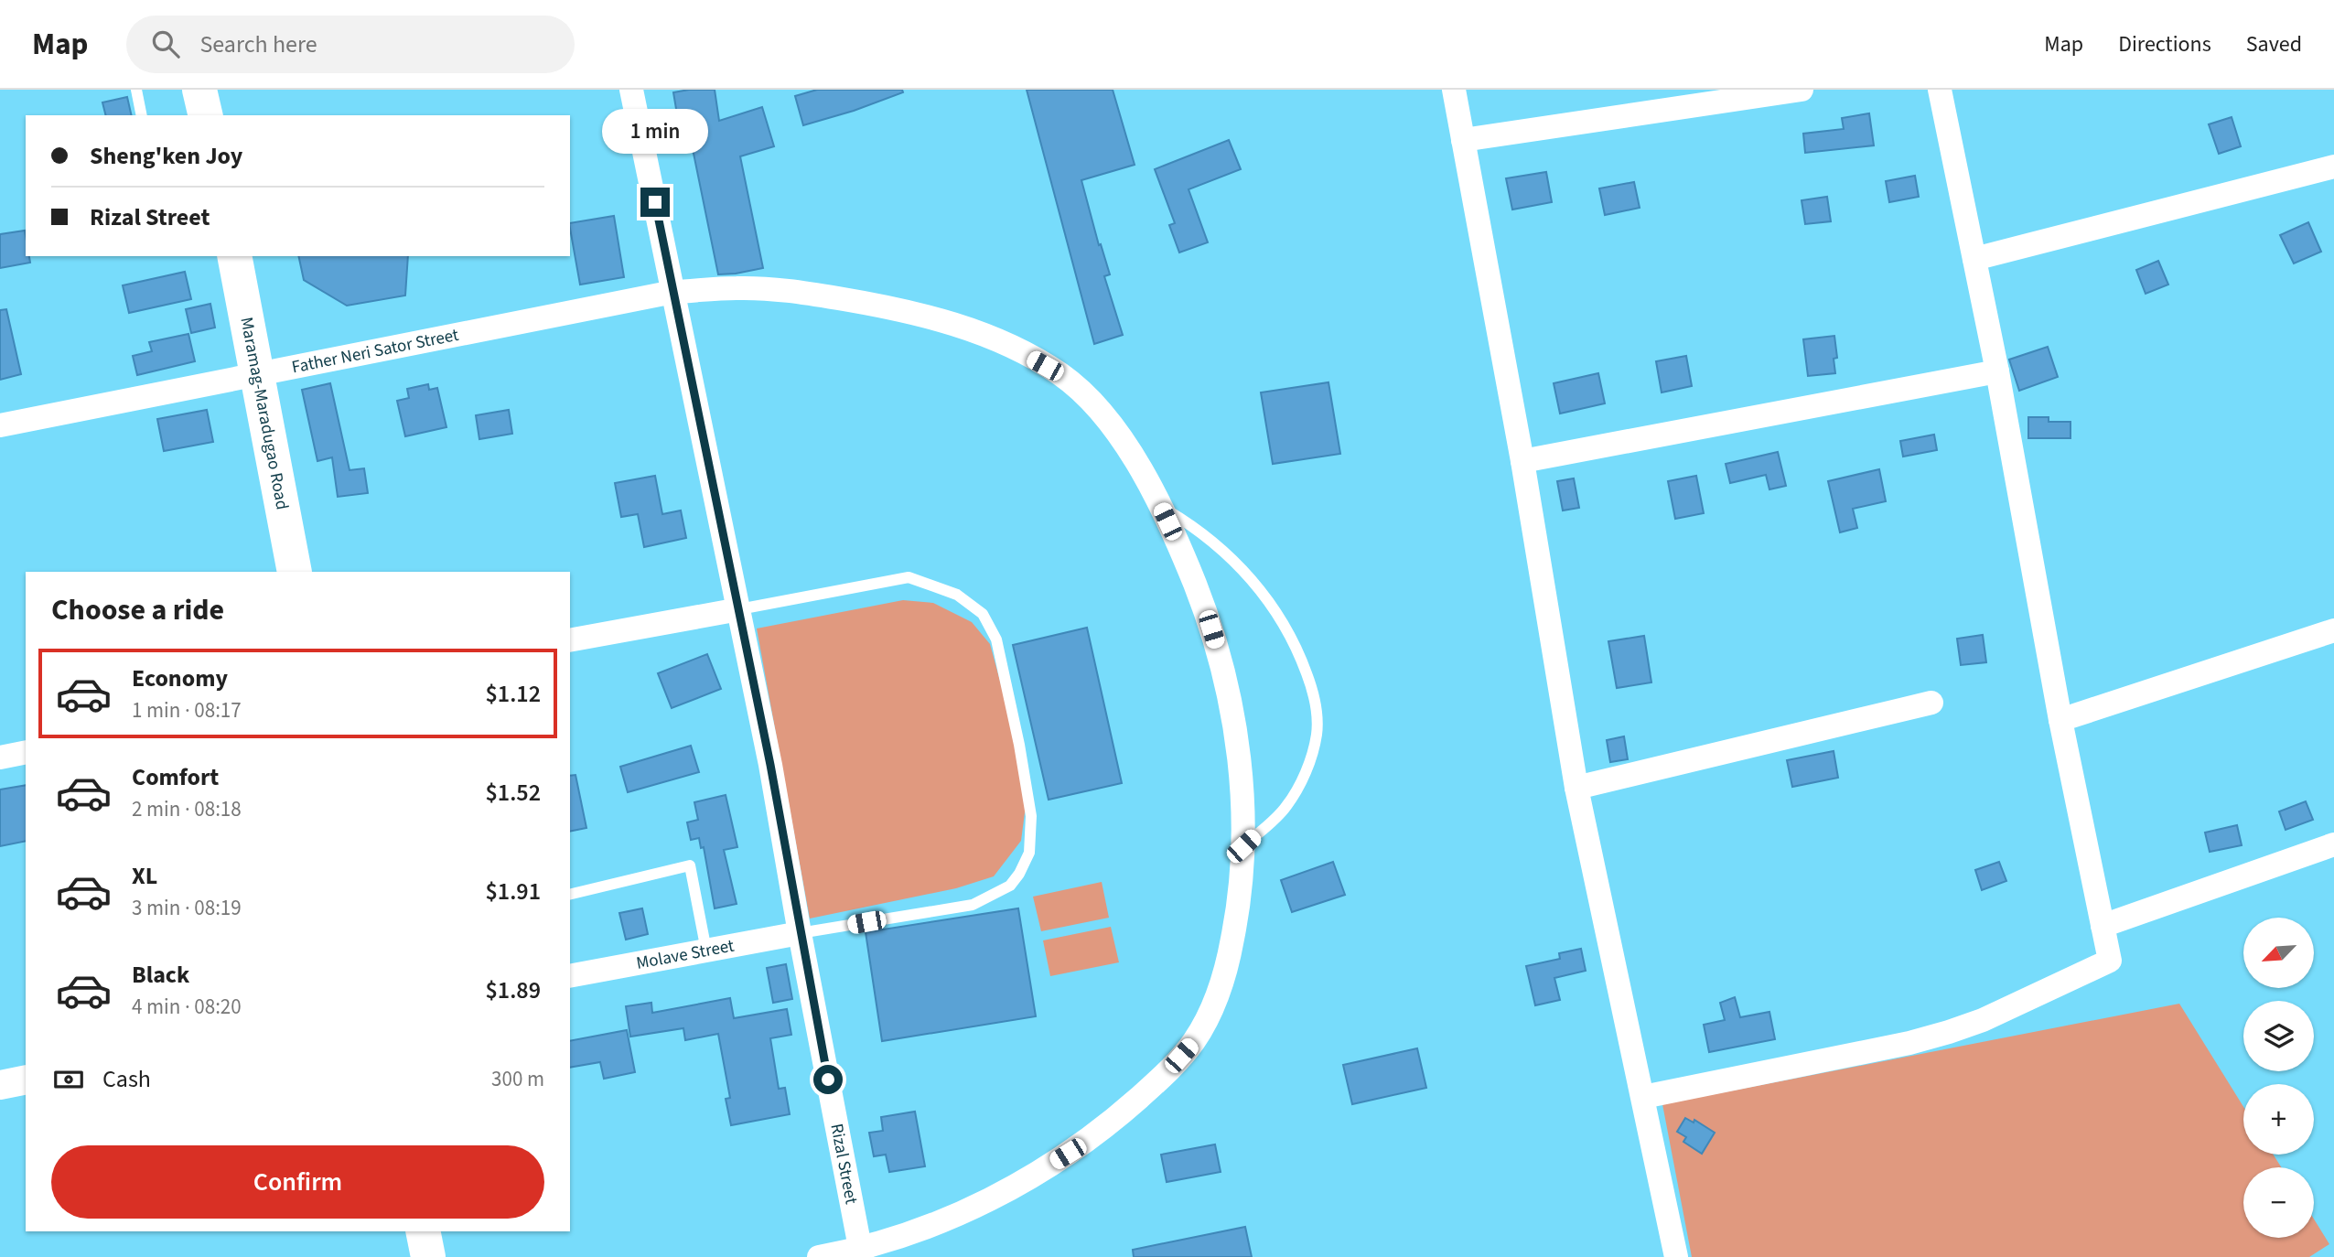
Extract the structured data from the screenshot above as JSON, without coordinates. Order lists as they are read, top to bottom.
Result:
{
  "streets": {
    "main road": ["Maramag-Maradugao Road"],
    "street": ["Father Neri Sator Street", "Molave Street", "Rizal Street"]
  },
  "crossings": [
    ["Father Neri Sator Street", "Maramag-Maradugao Road"],
    ["Father Neri Sator Street", "Rizal Street"],
    ["Molave Street", "Rizal Street"]
  ],
  "north": "bottom left",
  "page": {
    "header": "Map",
    "search": "Search here",
    "nav": ["Map", "Directions", "Saved"],
    "bubble": "1 min",
    "banner": ["Sheng'ken Joy", "Rizal Street"],
    "heading": "Choose a ride",
    "list": [
      {
        "name": "Economy",
        "note": "1 min · 08:17",
        "value": "$1.12"
      },
      {
        "name": "Comfort",
        "note": "2 min · 08:18",
        "value": "$1.52"
      },
      {
        "name": "XL",
        "note": "3 min · 08:19",
        "value": "$1.91"
      },
      {
        "name": "Black",
        "note": "4 min · 08:20",
        "value": "$1.89"
      }
    ],
    "map_buttons": ["+", "−"],
    "pay": ["Cash", "300 m"],
    "buttons": "Confirm"
  }
}
